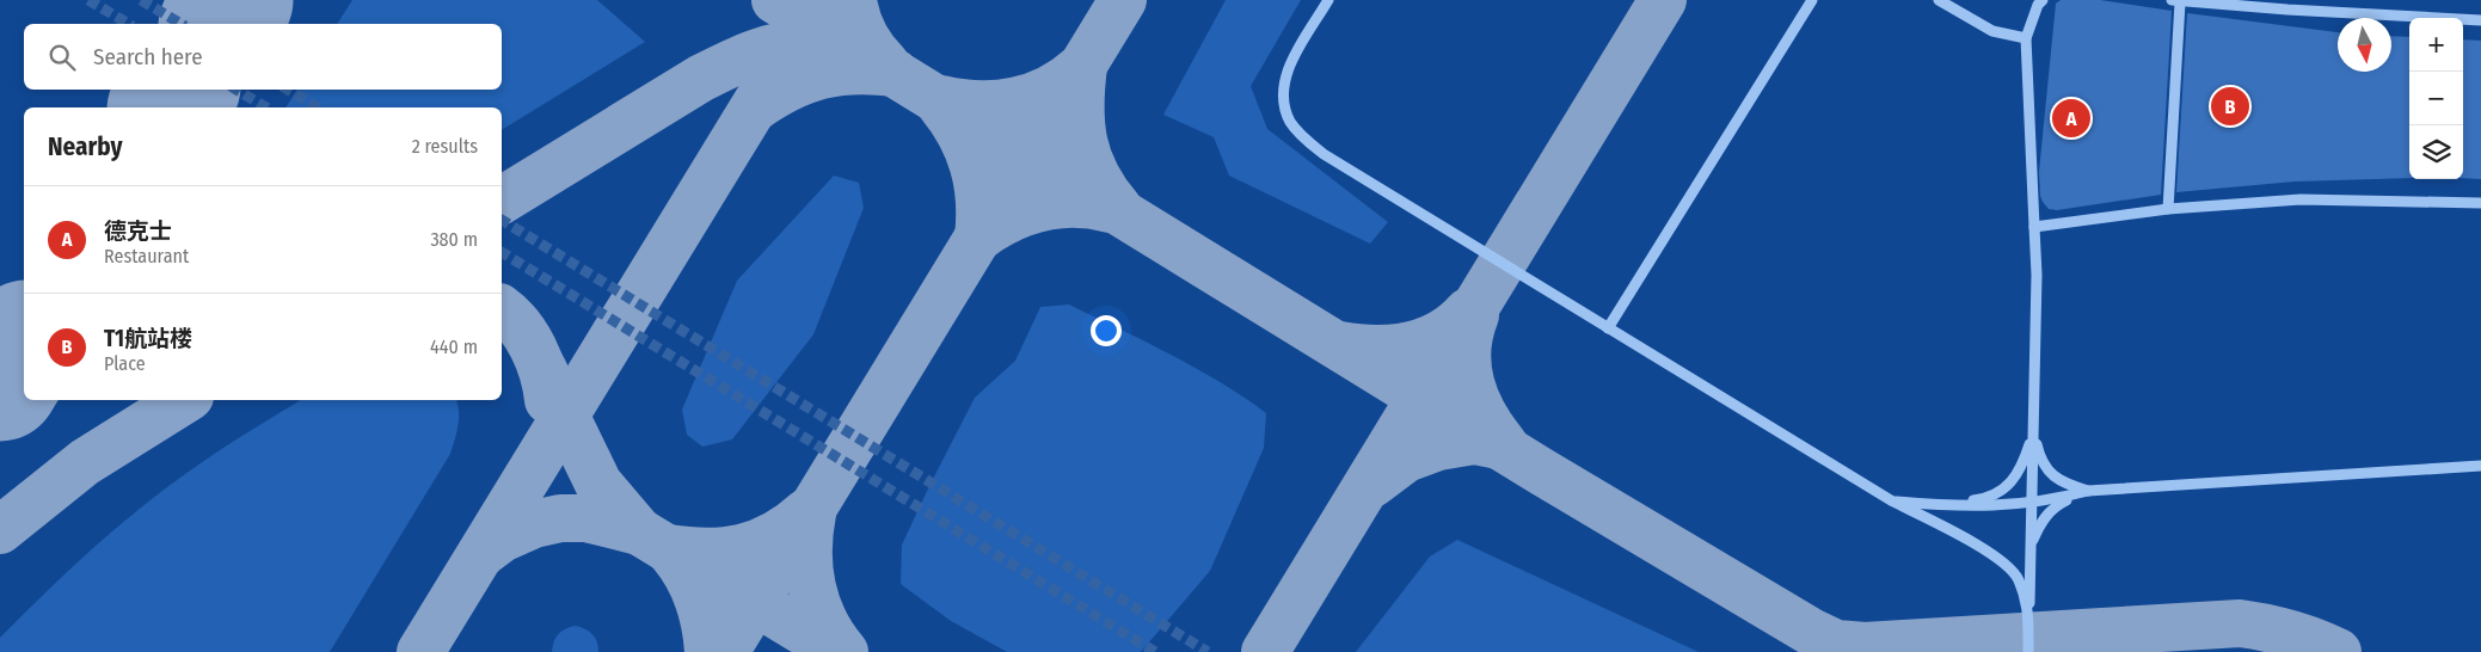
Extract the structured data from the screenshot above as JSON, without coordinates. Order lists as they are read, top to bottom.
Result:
{
  "north": "bottom",
  "page": {
    "map_buttons": ["+", "−"],
    "search": "Search here",
    "pins": ["B", "A"],
    "heading": ["Nearby", "2 results"],
    "list": [
      {
        "mark": "A",
        "name": "德克士",
        "note": "Restaurant",
        "value": "380 m"
      },
      {
        "mark": "B",
        "name": "T1航站楼",
        "note": "Place",
        "value": "440 m"
      }
    ]
  }
}
